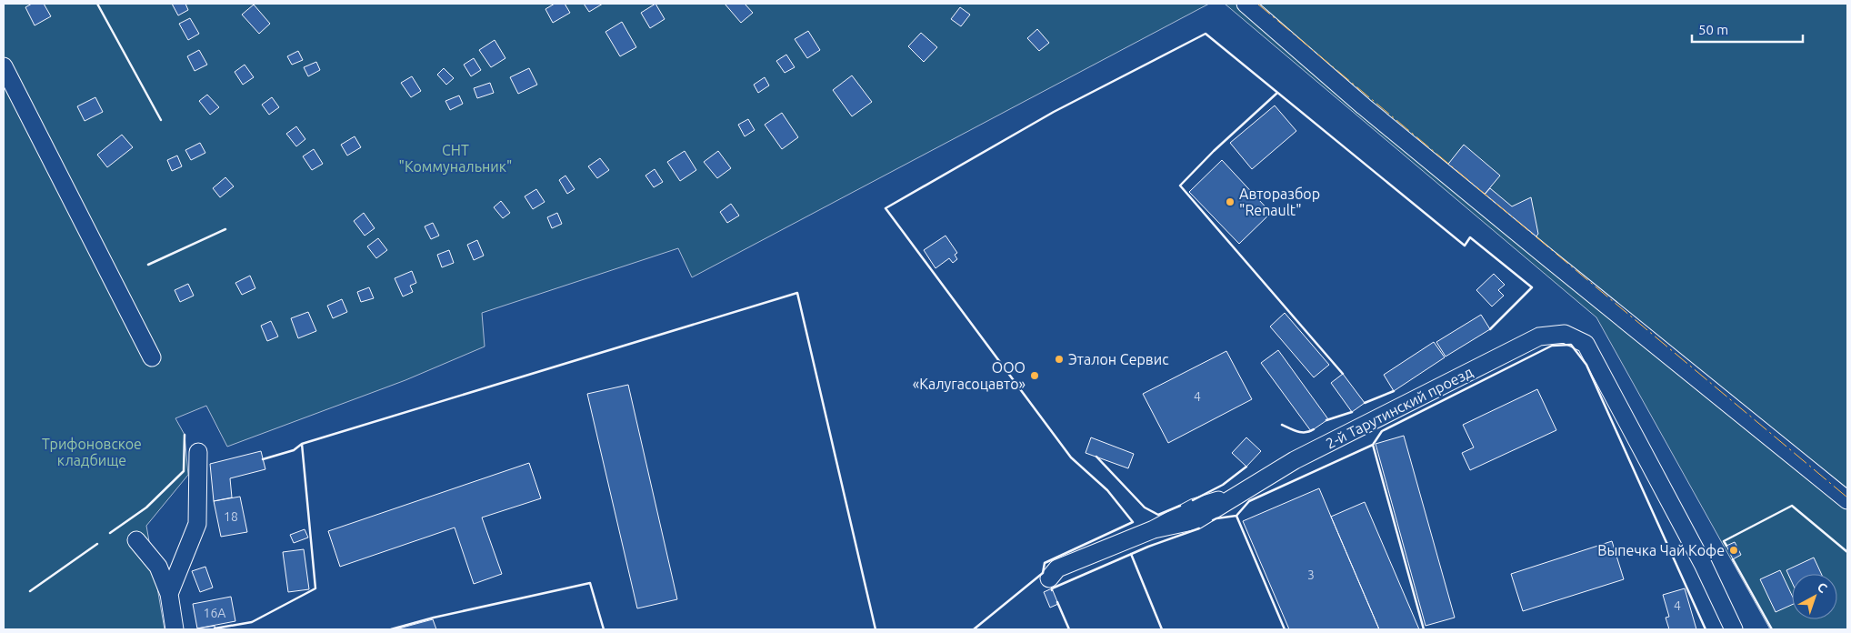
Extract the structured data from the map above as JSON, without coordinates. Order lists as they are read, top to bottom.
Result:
{
  "streets": {
    "street": ["2-й Тарутинский проезд"]
  },
  "parks": ["СНТ \"Коммунальник\"", "Трифоновское кладбище"],
  "places": [
    "Авторазбор \"Renault\"",
    "Эталон Сервис",
    "ООО «Калугасоцавто»",
    "Выпечка Чай Кофе"
  ],
  "house_numbers": [
    "4",
    "18",
    "3",
    "4",
    "16А"
  ],
  "scale_bar": "50 m",
  "north": "top right"
}
